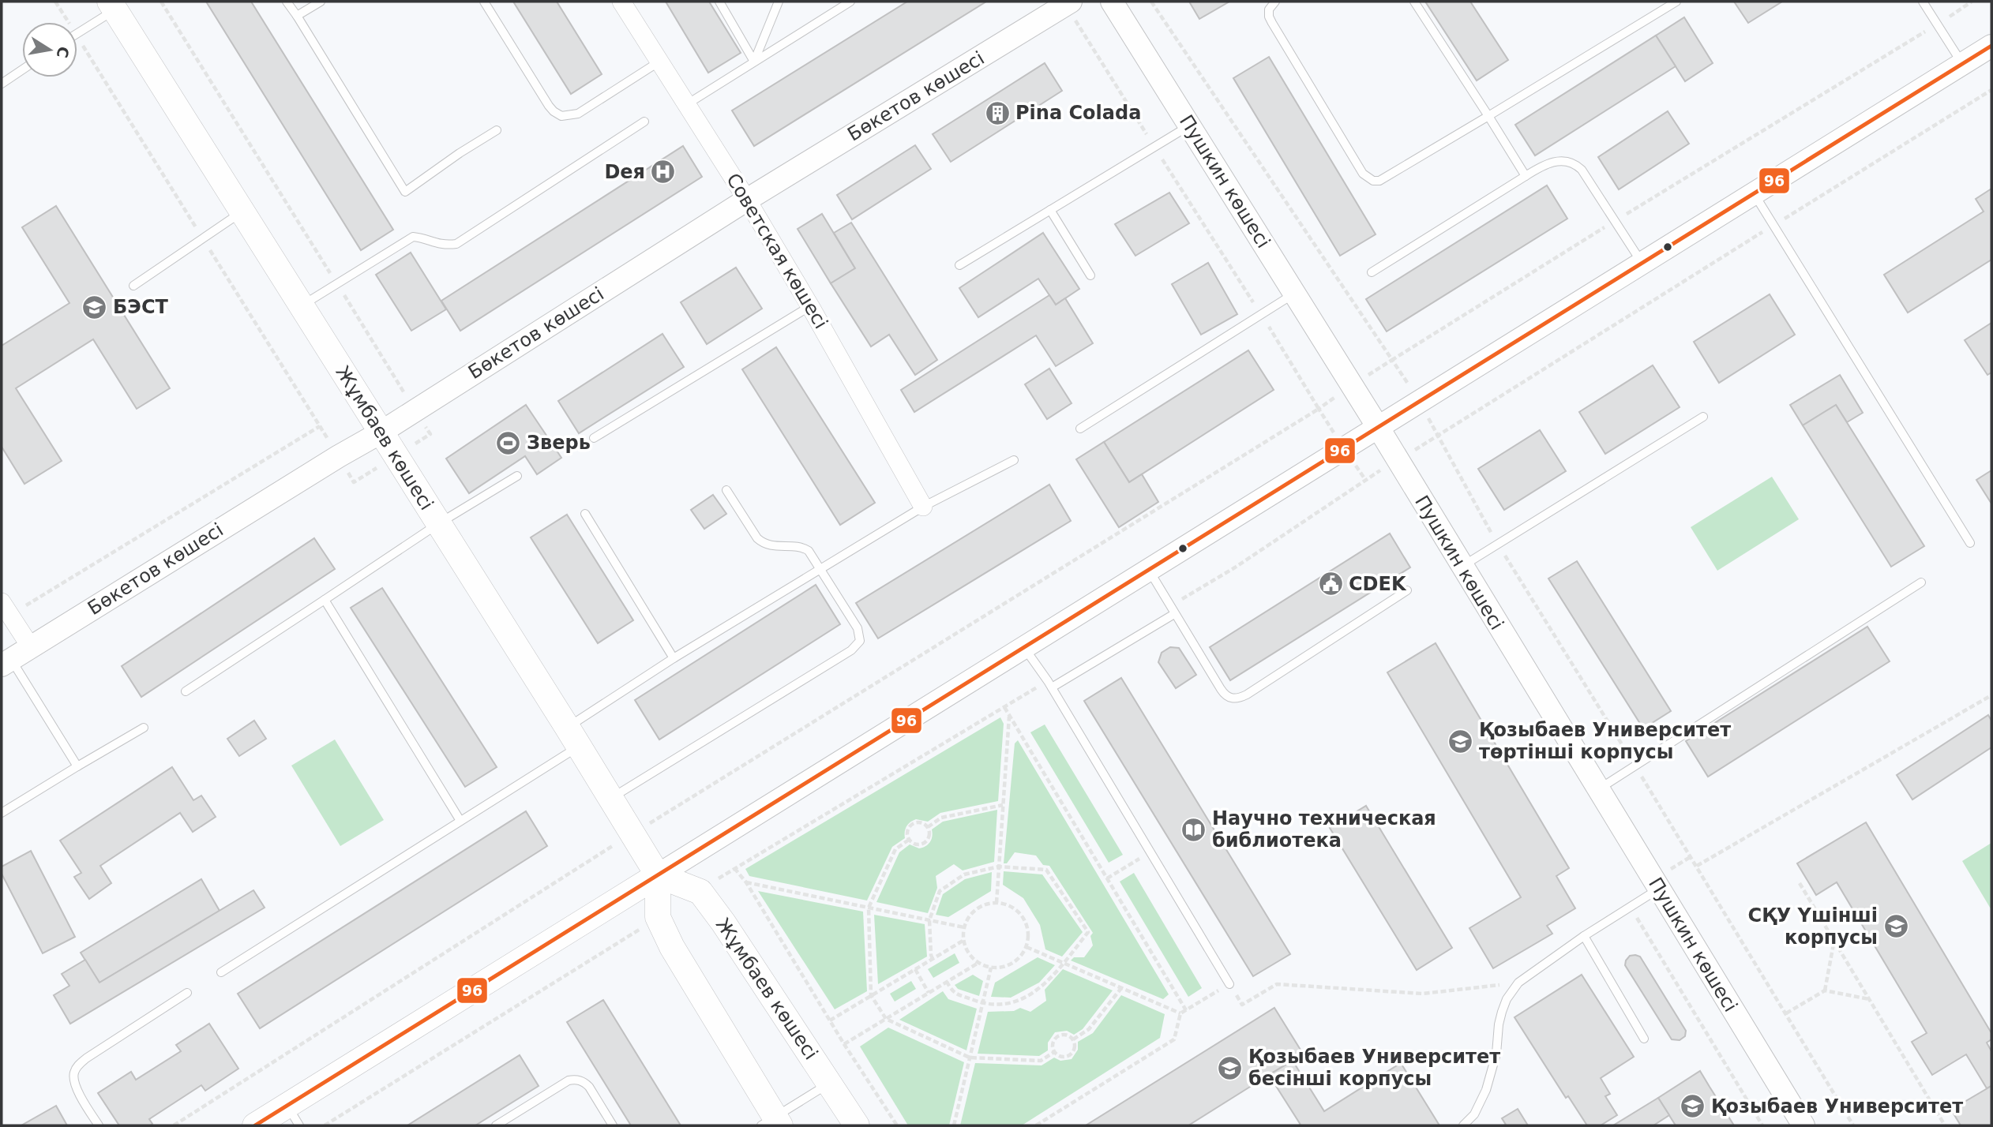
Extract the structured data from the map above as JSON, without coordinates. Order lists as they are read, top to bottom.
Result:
{
  "streets": {
    "main road": ["Жұмбаев көшесі"],
    "street": ["Бөкетов көшесі", "Пушкин көшесі", "Советская көшесі"]
  },
  "crossings": [
    ["Бөкетов көшесі", "Советская көшесі"],
    ["Бөкетов көшесі", "Жұмбаев көшесі"]
  ],
  "places": {
    "building": ["Pina Colada"],
    "hospital": ["Deя"],
    "school or university": [
      "БЭСТ",
      "Қозыбаев Университет төртінші корпусы",
      "СҚУ Үшінші корпусы",
      "Қозыбаев Университет бесінші корпусы",
      "Қозыбаев Университет"
    ],
    "sports": ["Зверь"],
    "public building": ["CDEK"],
    "library": ["Научно техническая библиотека"]
  },
  "lines": ["transit line 96"],
  "north": "right"
}
